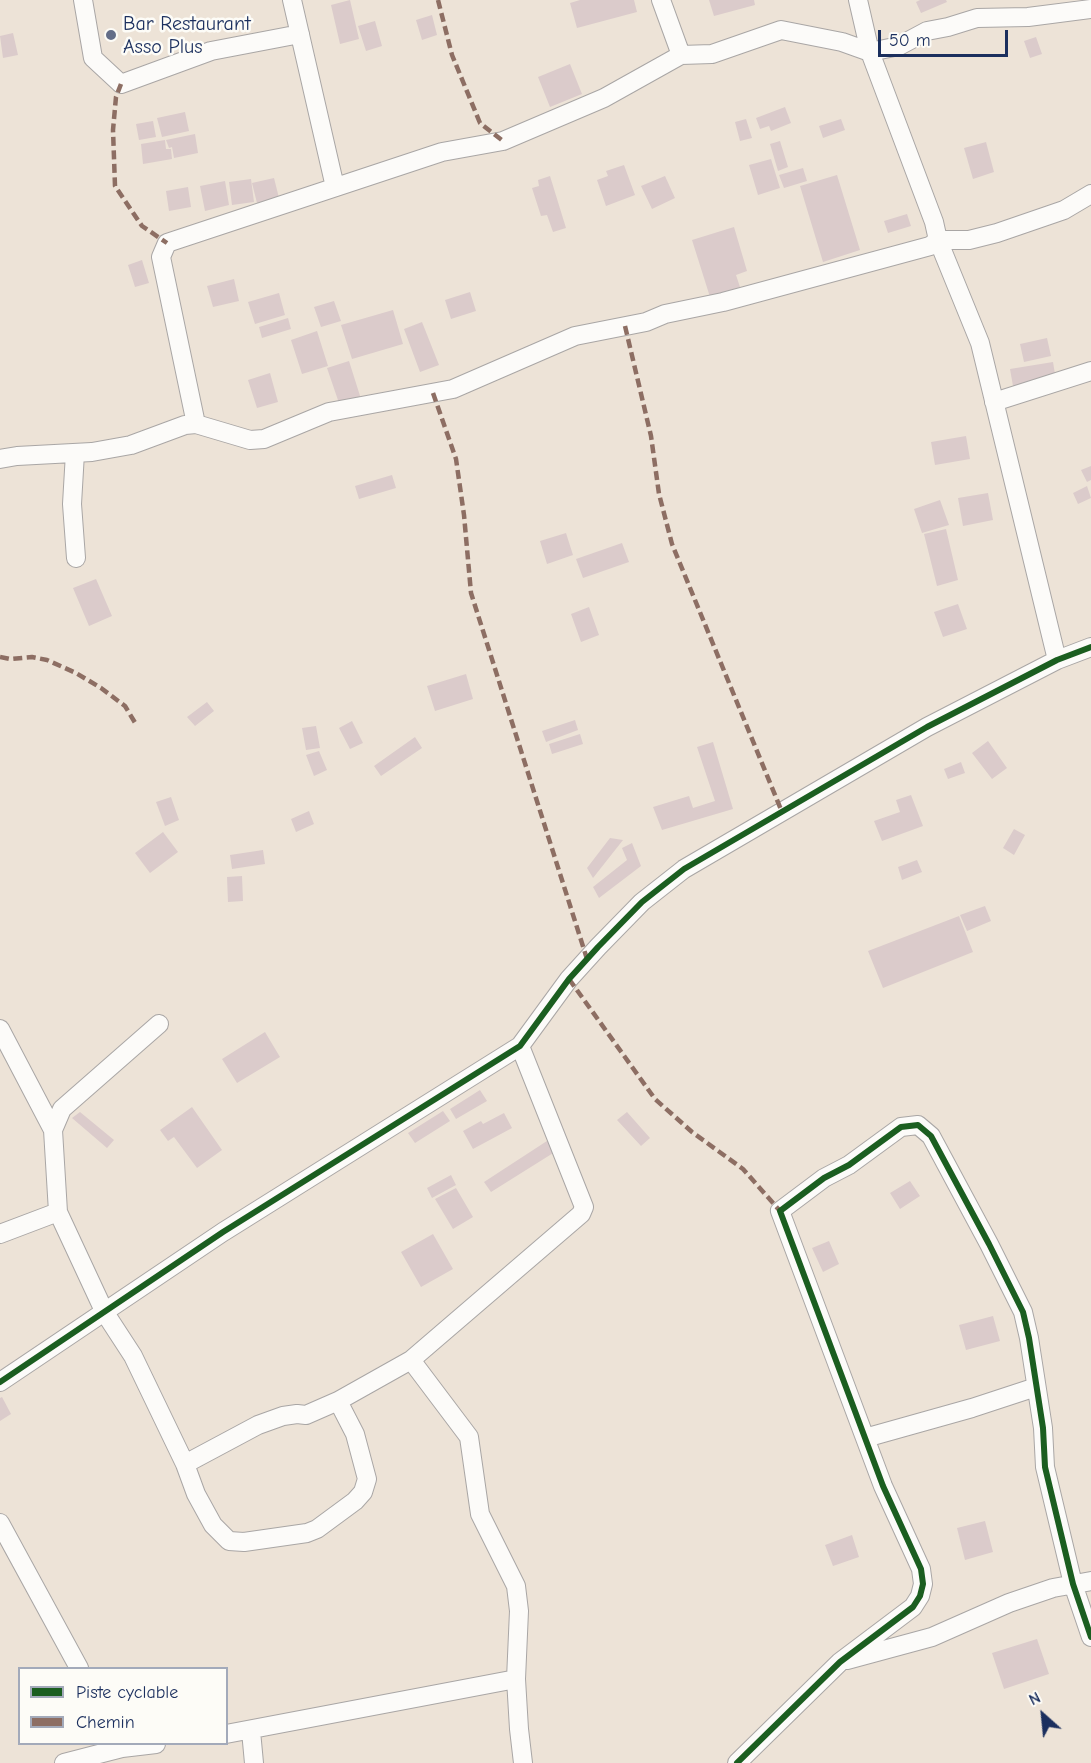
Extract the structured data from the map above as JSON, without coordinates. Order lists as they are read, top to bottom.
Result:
{
  "places": ["Bar Restaurant Asso Plus"],
  "legend": ["Piste cyclable", "Chemin"],
  "scale_bar": "50 m",
  "north": "top left"
}
